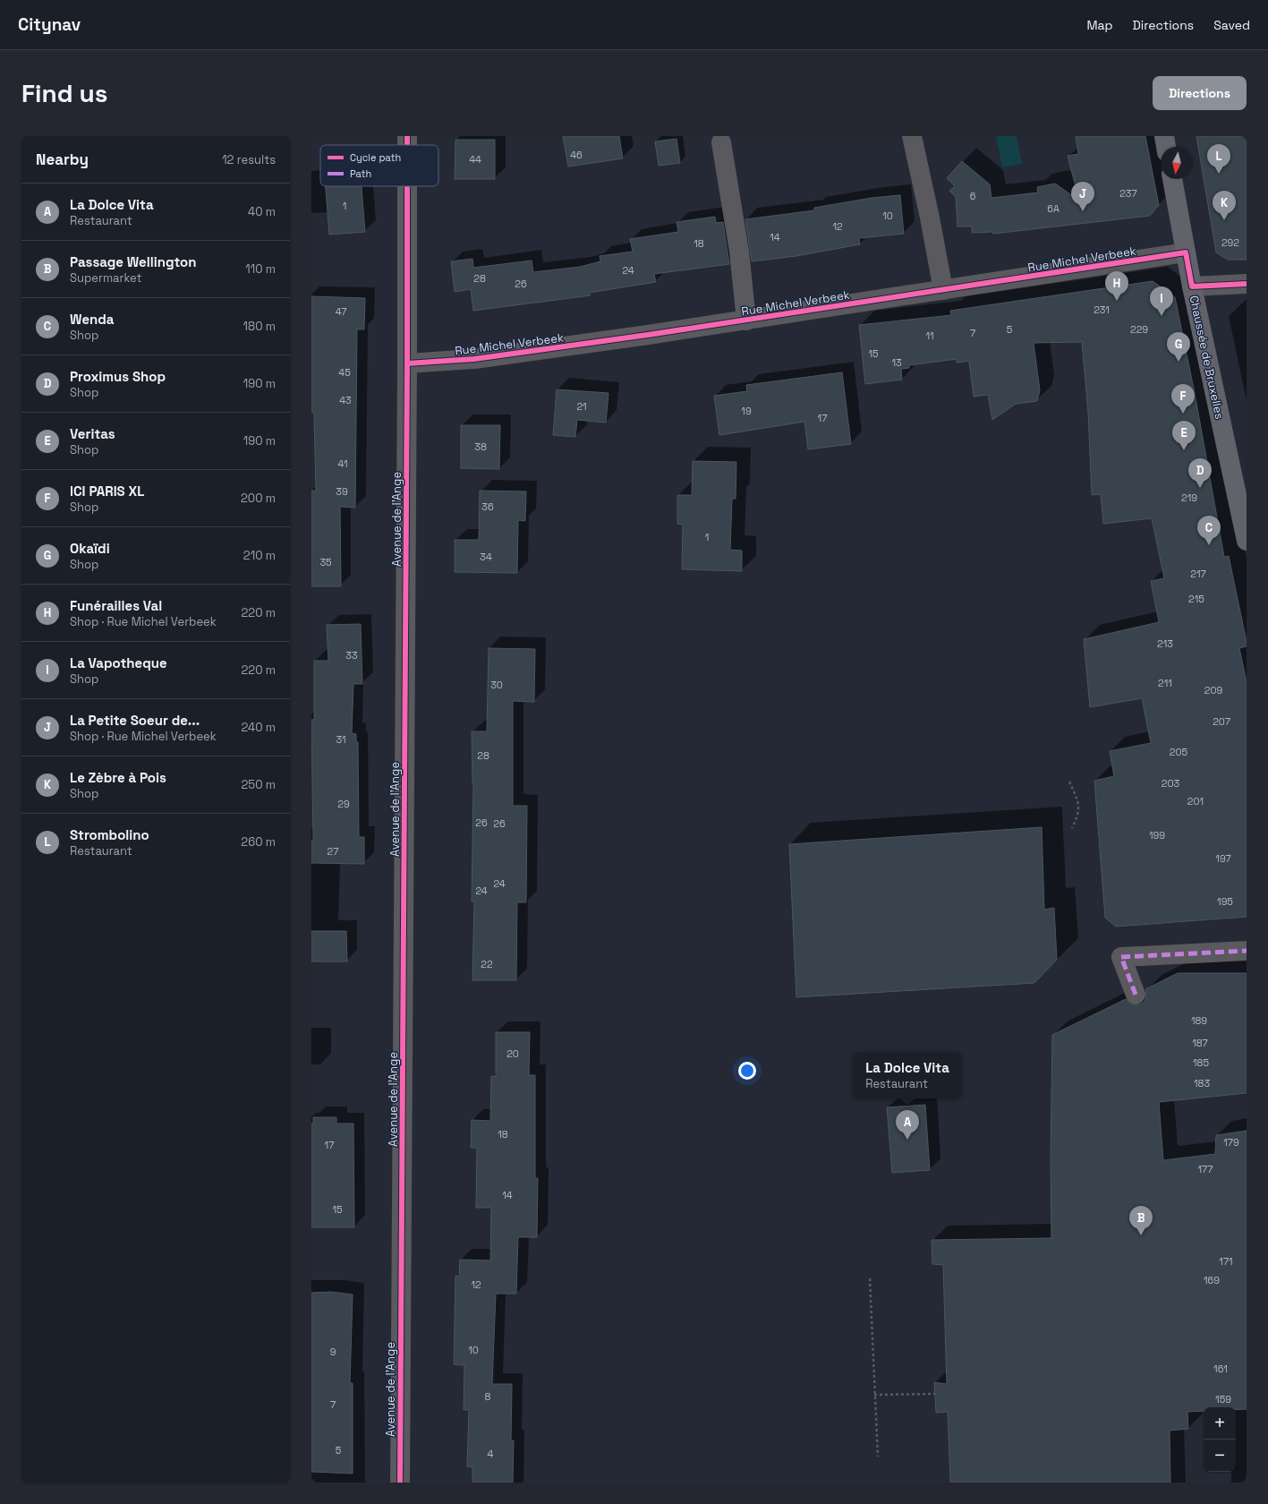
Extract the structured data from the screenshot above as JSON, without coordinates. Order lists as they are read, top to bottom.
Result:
{
  "streets": {
    "main road": ["Chaussée de Bruxelles"],
    "street": ["Rue Michel Verbeek", "Avenue de l'Ange"]
  },
  "crossings": [
    ["Rue Michel Verbeek", "Chaussée de Bruxelles"],
    ["Rue Michel Verbeek", "Avenue de l'Ange"]
  ],
  "house_numbers": [
    "46",
    "44",
    "237",
    "6",
    "1",
    "6A",
    "10",
    "12",
    "14",
    "292",
    "18",
    "24",
    "28",
    "26",
    "231",
    "47",
    "5",
    "229",
    "7",
    "11",
    "15",
    "13",
    "45",
    "43",
    "21",
    "19",
    "17",
    "38",
    "41",
    "39",
    "219",
    "36",
    "1",
    "34",
    "35",
    "217",
    "215",
    "213",
    "33",
    "211",
    "30",
    "209",
    "207",
    "31",
    "205",
    "28",
    "203",
    "201",
    "29",
    "26",
    "26",
    "199",
    "27",
    "197",
    "24",
    "24",
    "195",
    "22",
    "189",
    "187",
    "20",
    "185",
    "183",
    "18",
    "179",
    "17",
    "177",
    "14",
    "15",
    "171",
    "169",
    "12",
    "10",
    "9",
    "161",
    "8",
    "159",
    "7",
    "5",
    "4"
  ],
  "legend": ["Cycle path", "Path"],
  "north": "bottom",
  "page": {
    "header": "Citynav",
    "nav": ["Map", "Directions", "Saved"],
    "buttons": "Directions",
    "title": "Find us",
    "heading": ["Nearby", "12 results"],
    "pins": [
      "L",
      "J",
      "K",
      "H",
      "I",
      "G",
      "F",
      "E",
      "D",
      "C",
      "A",
      "B"
    ],
    "list": [
      {
        "mark": "A",
        "name": "La Dolce Vita",
        "note": "Restaurant",
        "value": "40 m"
      },
      {
        "mark": "B",
        "name": "Passage Wellington",
        "note": "Supermarket",
        "value": "110 m"
      },
      {
        "mark": "C",
        "name": "Wenda",
        "note": "Shop",
        "value": "180 m"
      },
      {
        "mark": "D",
        "name": "Proximus Shop",
        "note": "Shop",
        "value": "190 m"
      },
      {
        "mark": "E",
        "name": "Veritas",
        "note": "Shop",
        "value": "190 m"
      },
      {
        "mark": "F",
        "name": "ICI PARIS XL",
        "note": "Shop",
        "value": "200 m"
      },
      {
        "mark": "G",
        "name": "Okaïdi",
        "note": "Shop",
        "value": "210 m"
      },
      {
        "mark": "H",
        "name": "Funérailles Val",
        "note": "Shop · Rue Michel Verbeek",
        "value": "220 m"
      },
      {
        "mark": "I",
        "name": "La Vapotheque",
        "note": "Shop",
        "value": "220 m"
      },
      {
        "mark": "J",
        "name": "La Petite Soeur de...",
        "note": "Shop · Rue Michel Verbeek",
        "value": "240 m"
      },
      {
        "mark": "K",
        "name": "Le Zèbre à Pois",
        "note": "Shop",
        "value": "250 m"
      },
      {
        "mark": "L",
        "name": "Strombolino",
        "note": "Restaurant",
        "value": "260 m"
      }
    ],
    "popup": ["La Dolce Vita", "Restaurant"],
    "map_buttons": ["+", "−"]
  }
}
